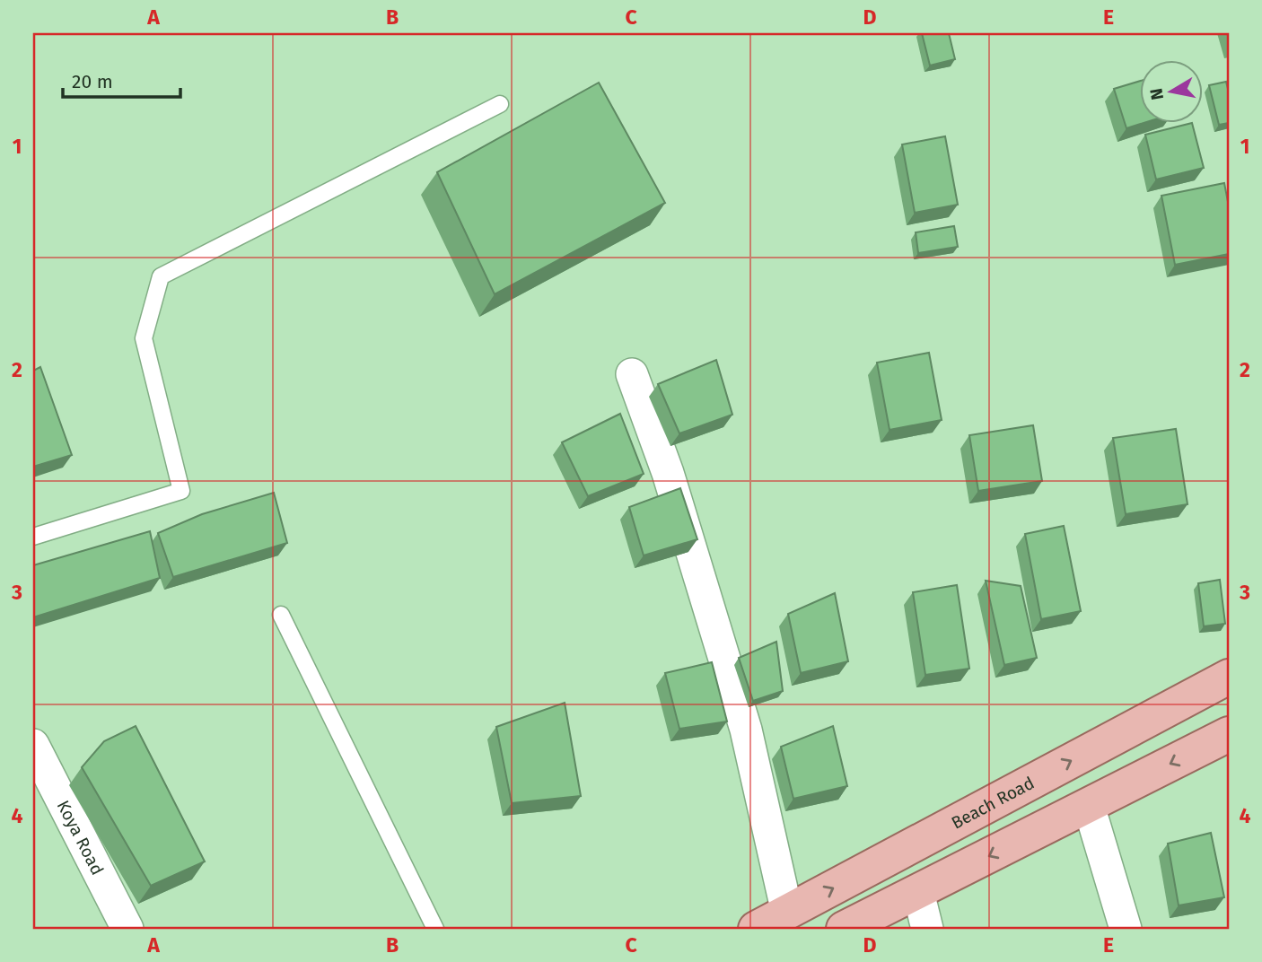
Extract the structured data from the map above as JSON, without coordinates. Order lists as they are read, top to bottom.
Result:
{
  "streets": {
    "main road": ["Beach Road"],
    "street": ["Koya Road"]
  },
  "scale_bar": "20 m",
  "north": "left",
  "grid": {
    "columns": [
      "A",
      "B",
      "C",
      "D",
      "E"
    ],
    "rows": [
      "1",
      "2",
      "3",
      "4"
    ]
  }
}
